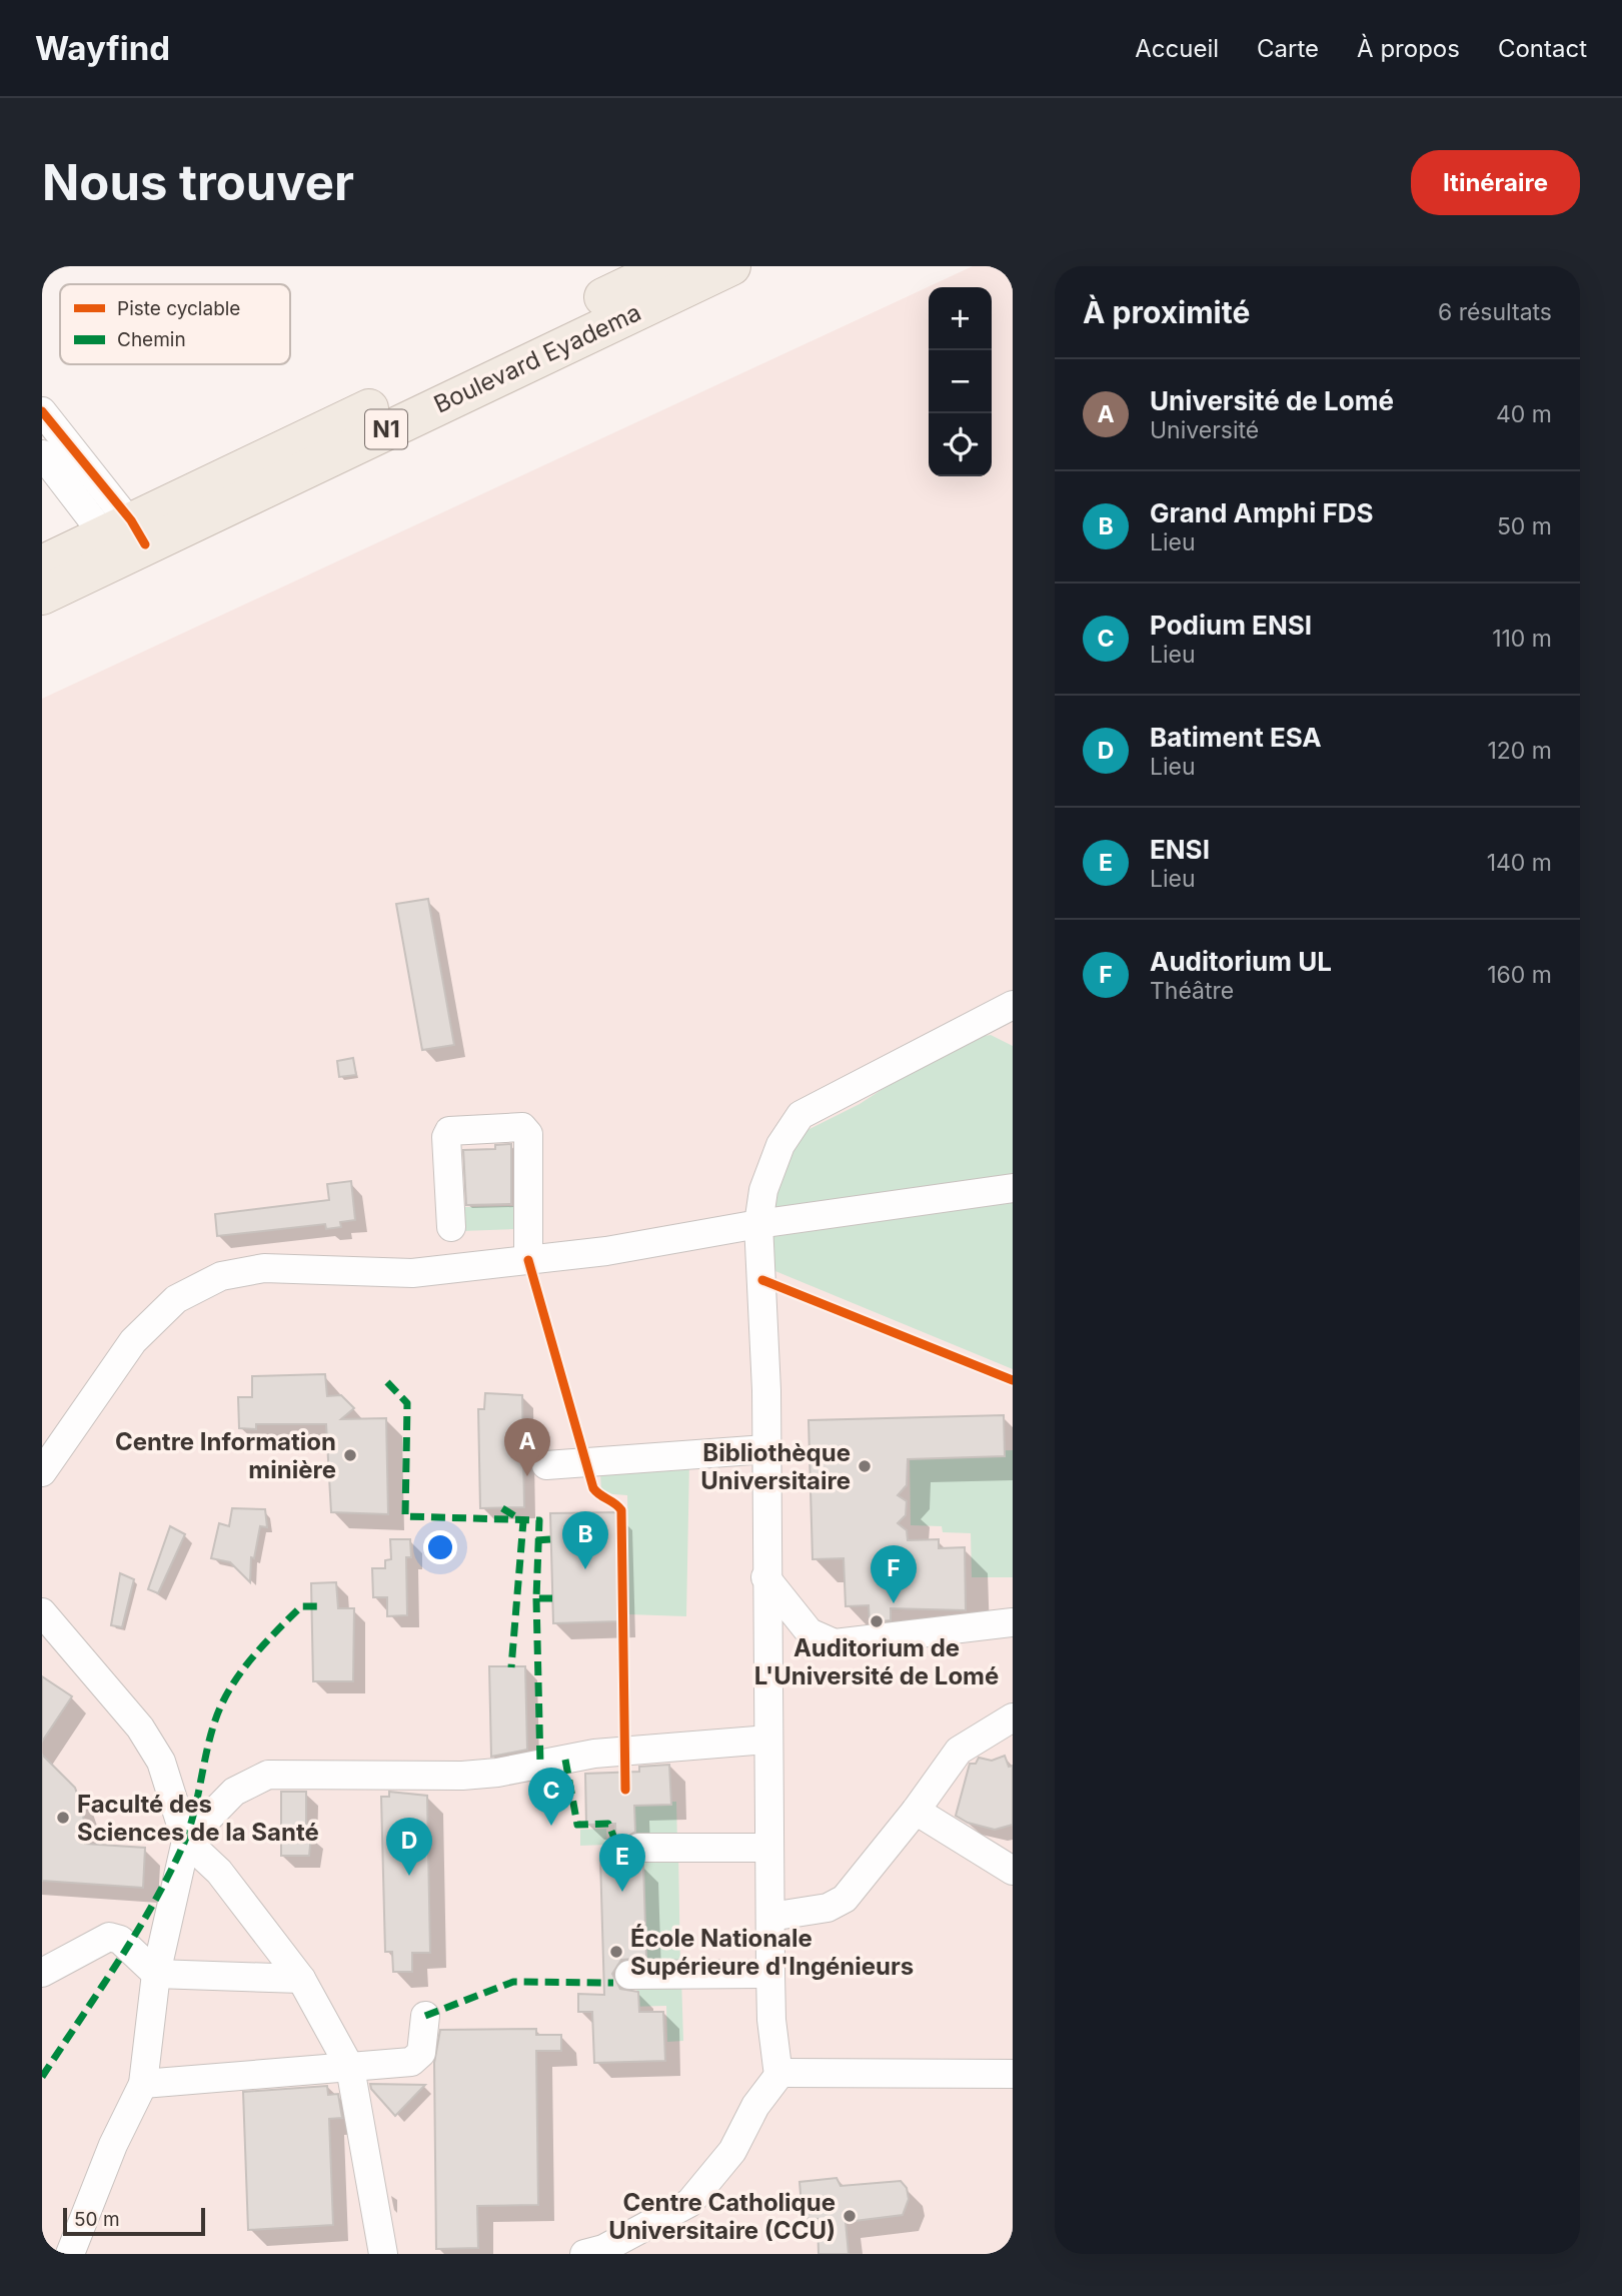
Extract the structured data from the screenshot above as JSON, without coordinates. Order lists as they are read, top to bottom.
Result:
{
  "streets": {
    "highway": ["Boulevard Eyadema", "N1"]
  },
  "crossings": [
    ["Boulevard Eyadema", "N1"]
  ],
  "places": [
    "Centre Information minière",
    "Bibliothèque Universitaire",
    "Auditorium de L'Université de Lomé",
    "Faculté des Sciences de la Santé",
    "École Nationale Supérieure d'Ingénieurs",
    "Centre Catholique Universitaire (CCU)"
  ],
  "legend": ["Piste cyclable", "Chemin"],
  "scale_bar": "50 m",
  "page": {
    "header": "Wayfind",
    "nav": [
      "Accueil",
      "Carte",
      "À propos",
      "Contact"
    ],
    "buttons": "Itinéraire",
    "title": "Nous trouver",
    "heading": ["À proximité", "6 résultats"],
    "map_buttons": ["+", "−"],
    "list": [
      {
        "mark": "A",
        "name": "Université de Lomé",
        "note": "Université",
        "value": "40 m"
      },
      {
        "mark": "B",
        "name": "Grand Amphi FDS",
        "note": "Lieu",
        "value": "50 m"
      },
      {
        "mark": "C",
        "name": "Podium ENSI",
        "note": "Lieu",
        "value": "110 m"
      },
      {
        "mark": "D",
        "name": "Batiment ESA",
        "note": "Lieu",
        "value": "120 m"
      },
      {
        "mark": "E",
        "name": "ENSI",
        "note": "Lieu",
        "value": "140 m"
      },
      {
        "mark": "F",
        "name": "Auditorium UL",
        "note": "Théâtre",
        "value": "160 m"
      }
    ],
    "pins": [
      "A",
      "B",
      "F",
      "C",
      "D",
      "E"
    ],
    "scale": "50 m"
  }
}
